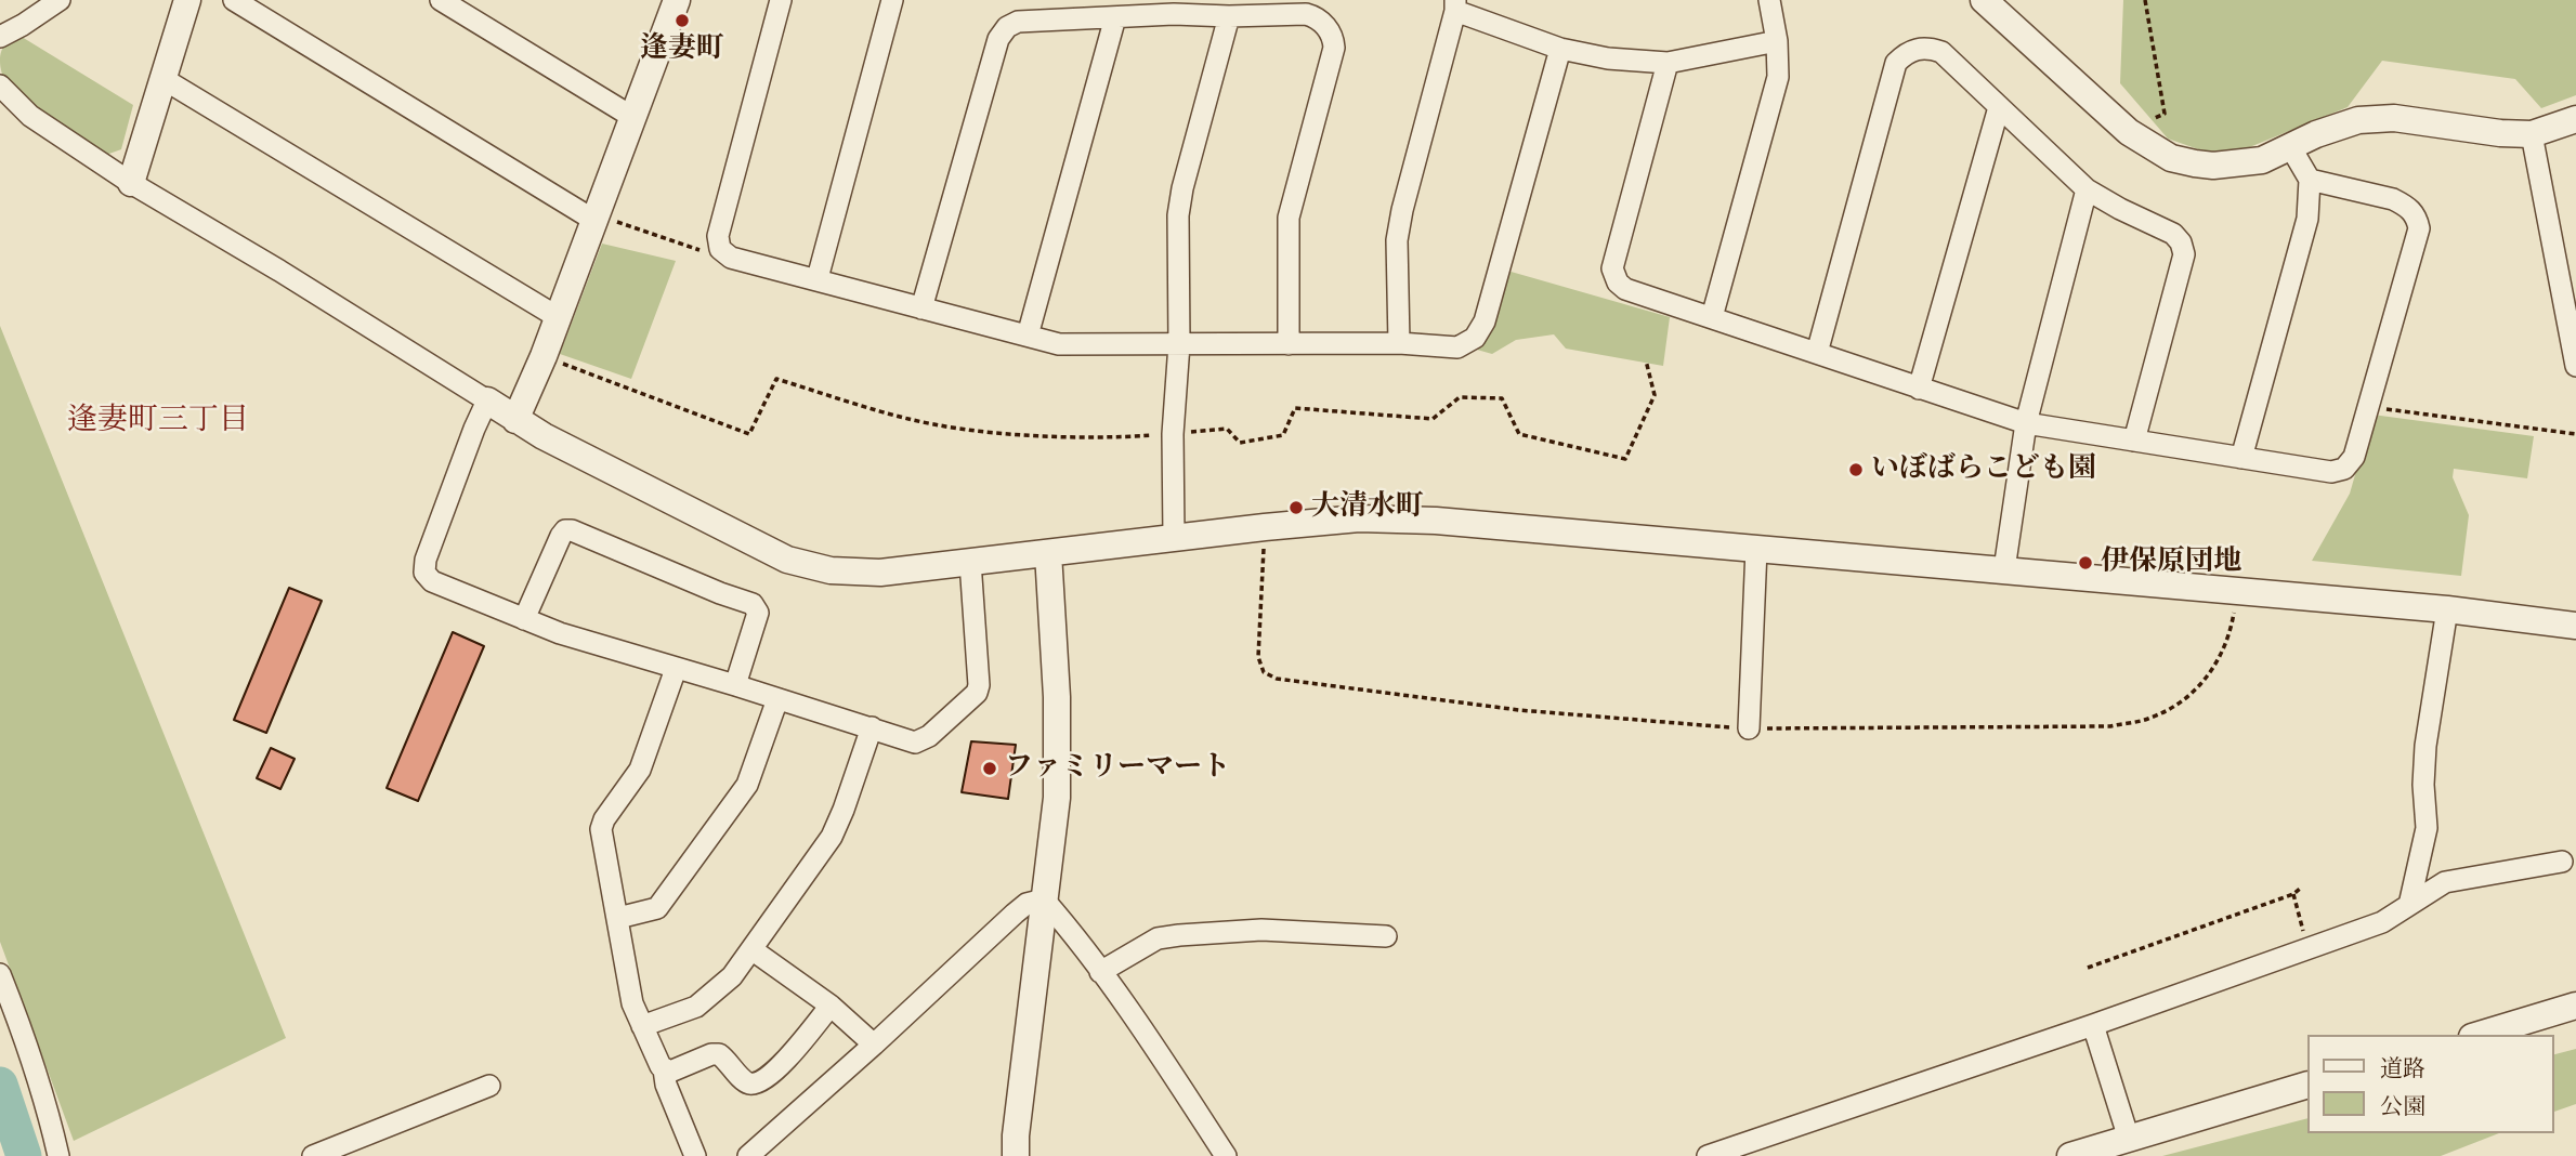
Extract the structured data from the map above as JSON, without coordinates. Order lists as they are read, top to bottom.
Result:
{
  "districts": ["逢妻町三丁目"],
  "places": [
    "逢妻町",
    "いぼばらこども園",
    "大清水町",
    "伊保原団地",
    "ファミリーマート"
  ],
  "legend": ["道路", "公園"]
}
